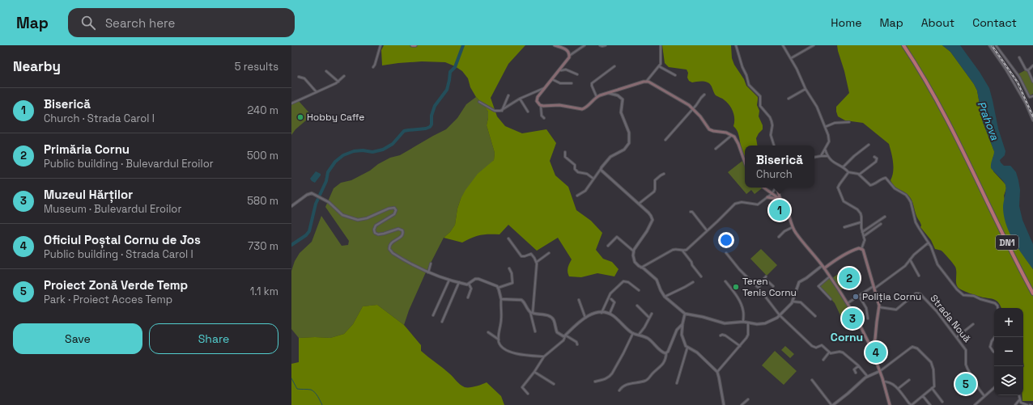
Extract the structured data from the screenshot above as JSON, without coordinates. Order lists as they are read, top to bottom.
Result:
{
  "streets": {
    "highway": ["DN1"],
    "street": ["Strada Nouă"]
  },
  "districts": ["Cornu"],
  "water": ["Prahova"],
  "places": ["Hobby Caffe", "Teren Tenis Cornu", "Poliția Cornu"],
  "page": {
    "header": "Map",
    "search": "Search here",
    "nav": [
      "Home",
      "Map",
      "About",
      "Contact"
    ],
    "heading": ["Nearby", "5 results"],
    "list": [
      {
        "mark": "1",
        "name": "Biserică",
        "note": "Church · Strada Carol I",
        "value": "240 m"
      },
      {
        "mark": "2",
        "name": "Primăria Cornu",
        "note": "Public building · Bulevardul Eroilor",
        "value": "500 m"
      },
      {
        "mark": "3",
        "name": "Muzeul Hărților",
        "note": "Museum · Bulevardul Eroilor",
        "value": "580 m"
      },
      {
        "mark": "4",
        "name": "Oficiul Poștal Cornu de Jos",
        "note": "Public building · Strada Carol I",
        "value": "730 m"
      },
      {
        "mark": "5",
        "name": "Proiect Zonă Verde Temp",
        "note": "Park · Proiect Acces Temp",
        "value": "1.1 km"
      }
    ],
    "popup": ["Biserică", "Church"],
    "pins": [
      "1",
      "2",
      "3",
      "4",
      "5"
    ],
    "map_buttons": ["+", "−"],
    "buttons": ["Save", "Share"]
  }
}
